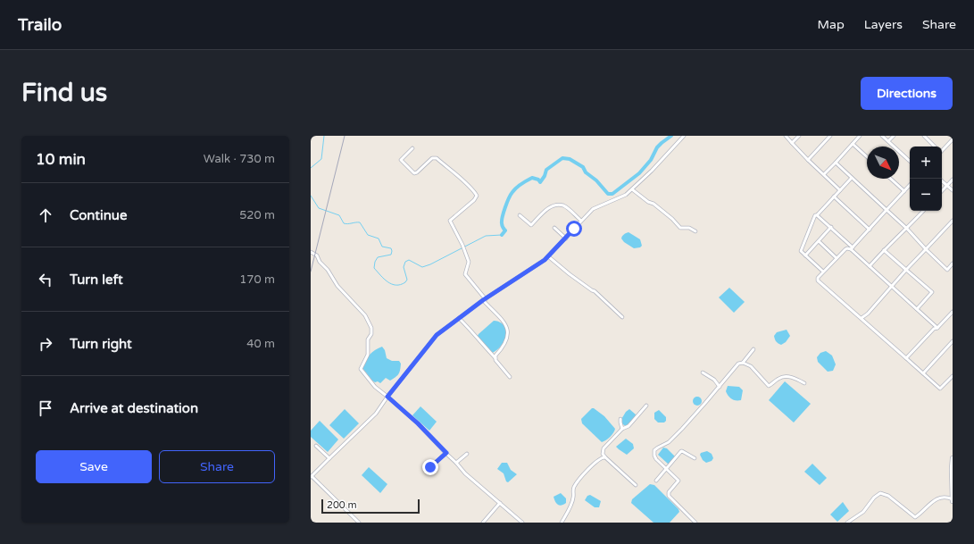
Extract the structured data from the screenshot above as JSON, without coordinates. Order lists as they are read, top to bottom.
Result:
{
  "scale_bar": "200 m",
  "north": "bottom right",
  "page": {
    "header": "Trailo",
    "nav": ["Map", "Layers", "Share"],
    "buttons": [
      "Directions",
      ["Save", "Share"]
    ],
    "title": "Find us",
    "heading": ["10 min", "Walk · 730 m"],
    "map_buttons": ["+", "−"],
    "list": [
      ["Continue", "520 m"],
      ["Turn left", "170 m"],
      ["Turn right", "40 m"],
      "Arrive at destination"
    ],
    "scale": "200 m"
  }
}
